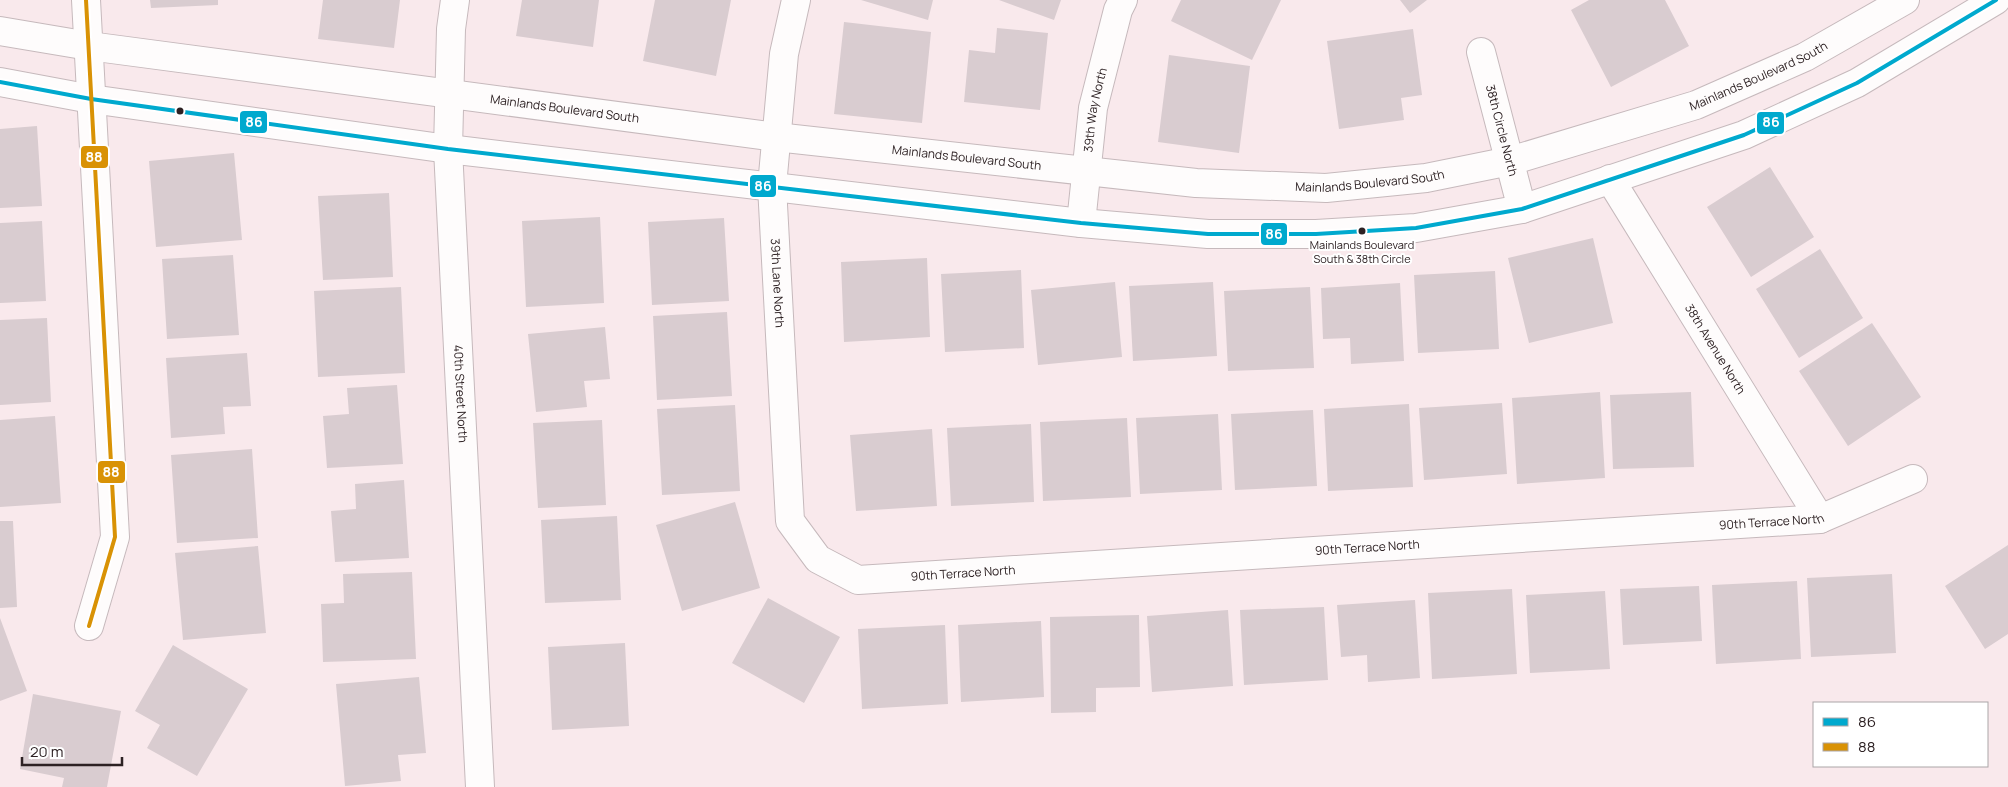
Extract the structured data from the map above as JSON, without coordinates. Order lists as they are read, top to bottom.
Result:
{
  "streets": {
    "street": [
      "Mainlands Boulevard South",
      "39th Way North",
      "38th Circle North",
      "39th Lane North",
      "38th Avenue North",
      "40th Street North",
      "90th Terrace North"
    ]
  },
  "crossings": [
    ["Mainlands Boulevard South", "39th Way North"],
    ["Mainlands Boulevard South", "38th Circle North"],
    ["Mainlands Boulevard South", "39th Lane North"],
    ["Mainlands Boulevard South", "40th Street North"],
    ["39th Lane North", "90th Terrace North"],
    ["38th Avenue North", "90th Terrace North"]
  ],
  "places": ["Mainlands Boulevard South & 38th Circle"],
  "lines": ["transit line 86", "transit line 88"],
  "legend": ["86", "88"],
  "scale_bar": "20 m"
}
